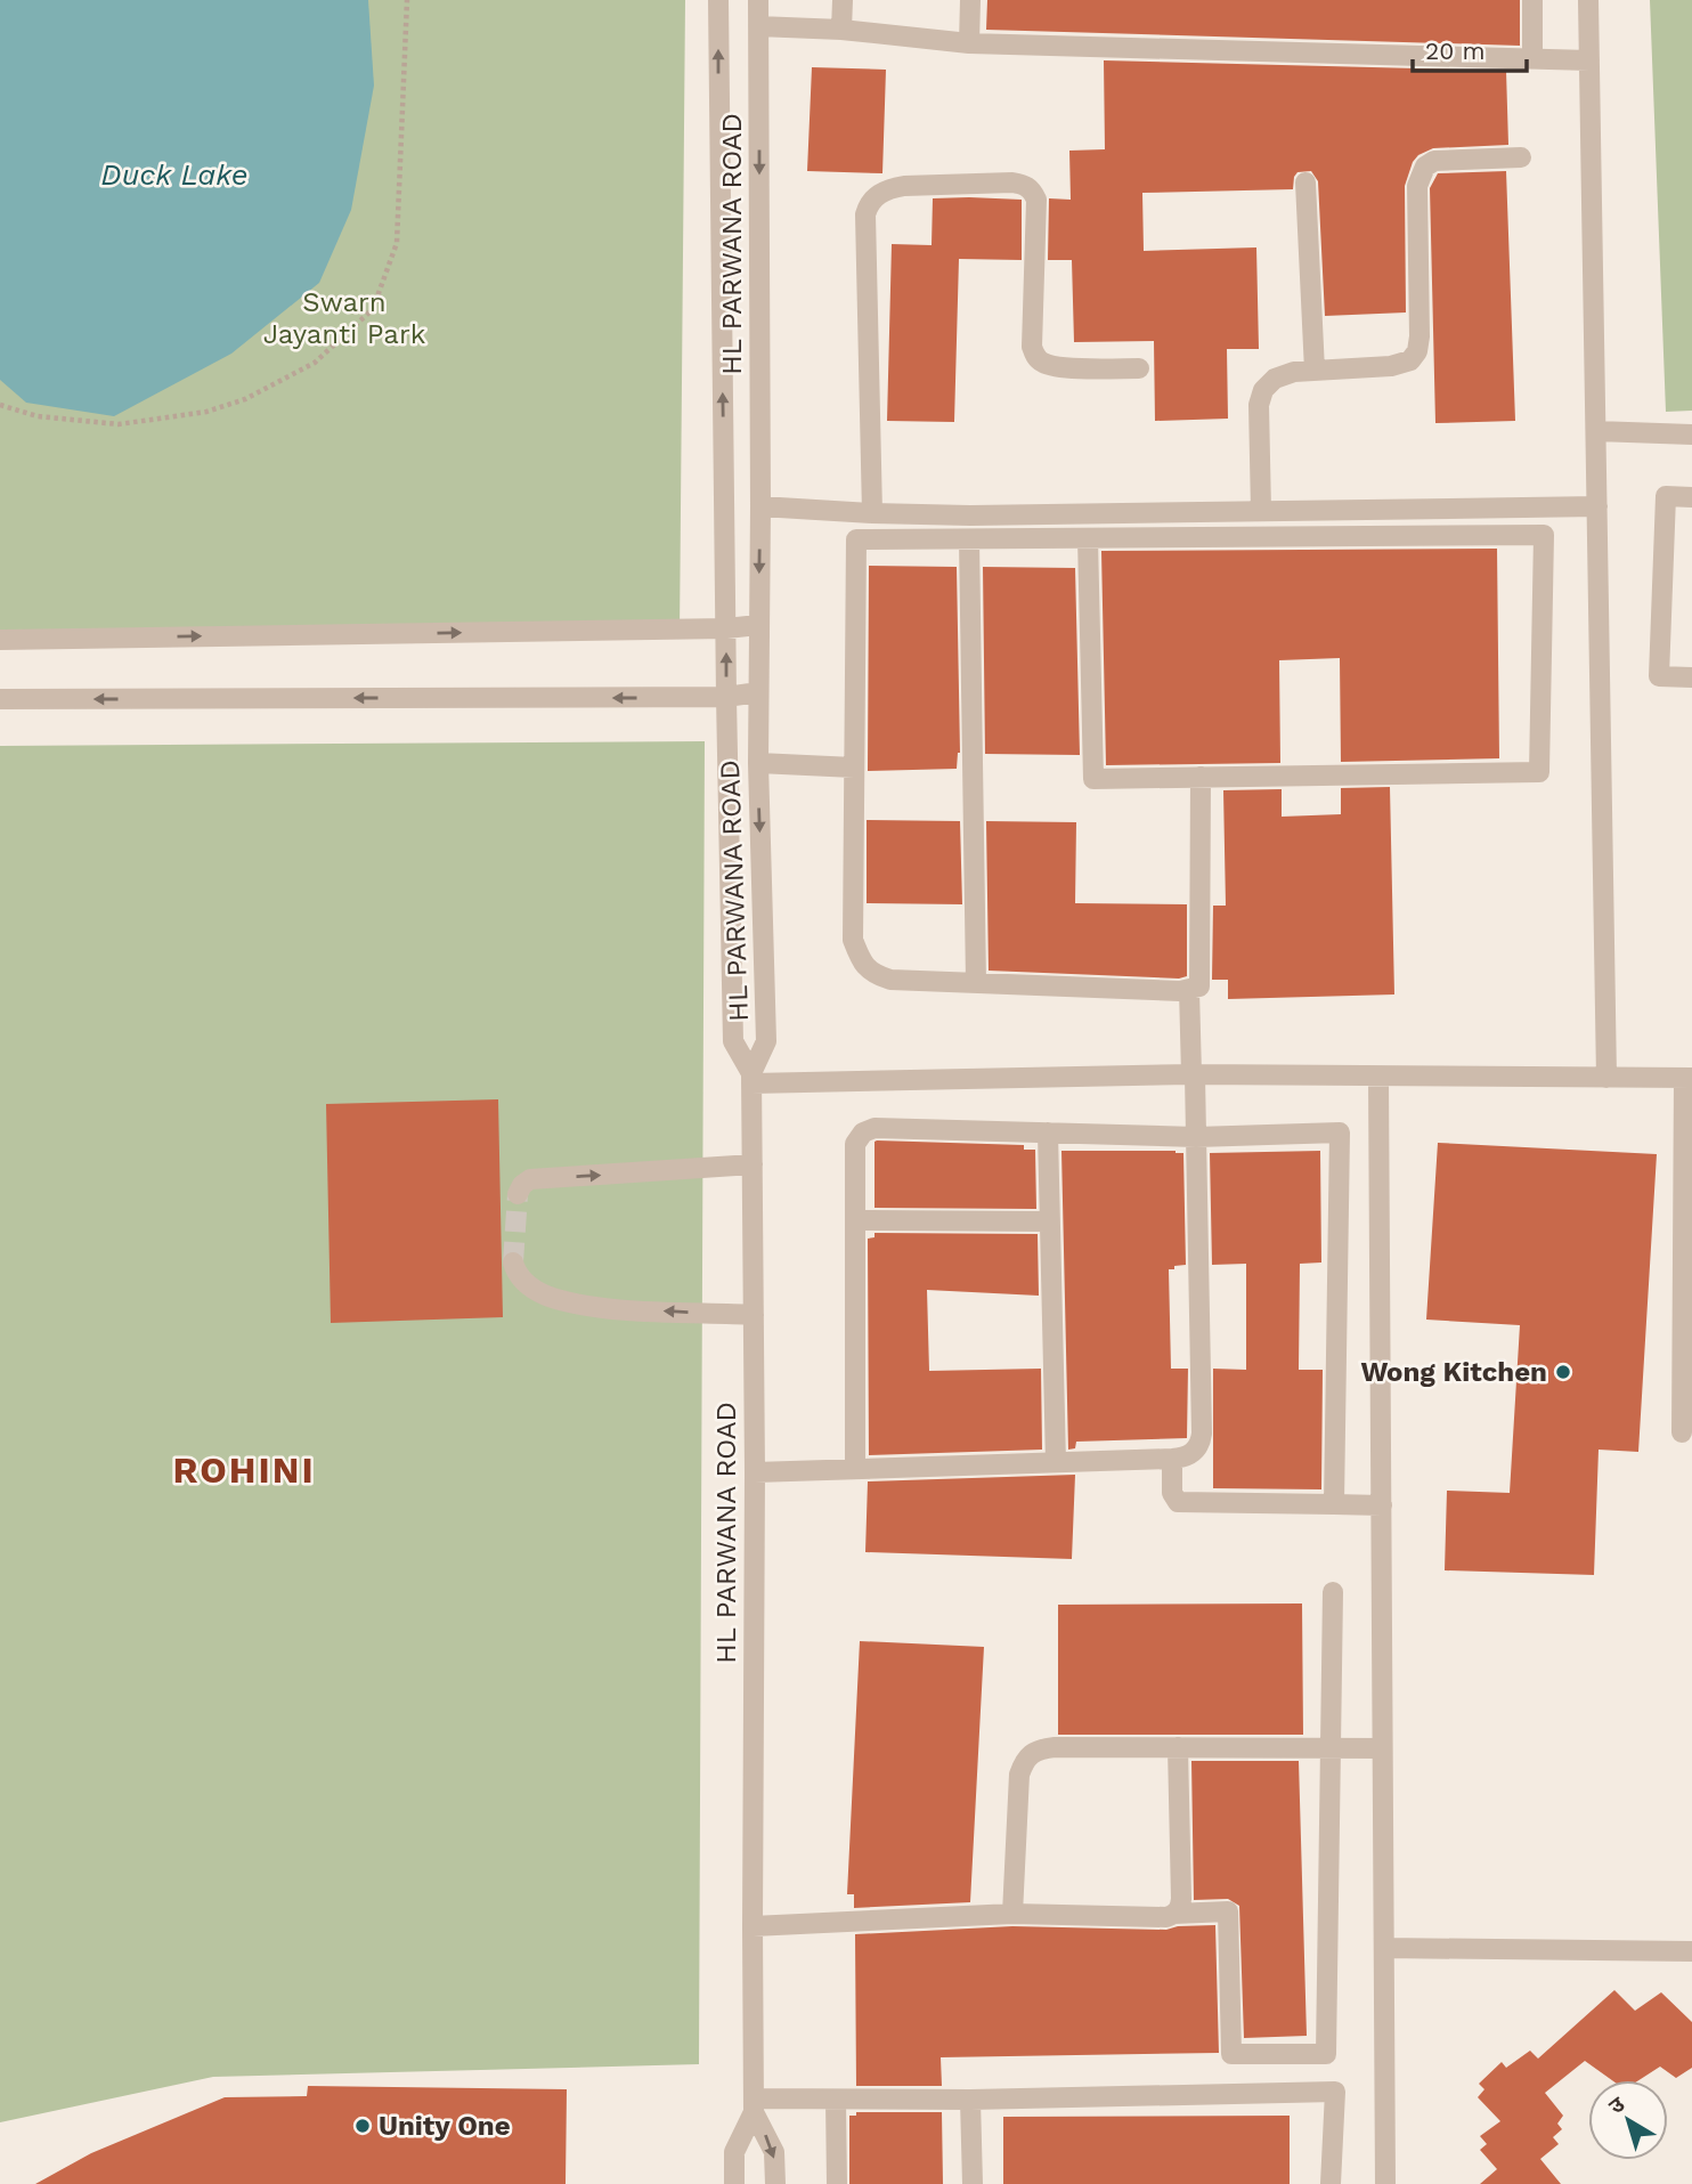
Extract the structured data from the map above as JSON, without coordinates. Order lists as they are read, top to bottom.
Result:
{
  "streets": {
    "street": ["HL PARWANA ROAD"]
  },
  "districts": ["ROHINI"],
  "water": ["Duck Lake"],
  "parks": ["Swarn Jayanti Park"],
  "places": ["Wong Kitchen", "Unity One"],
  "scale_bar": "20 m",
  "north": "top left"
}
